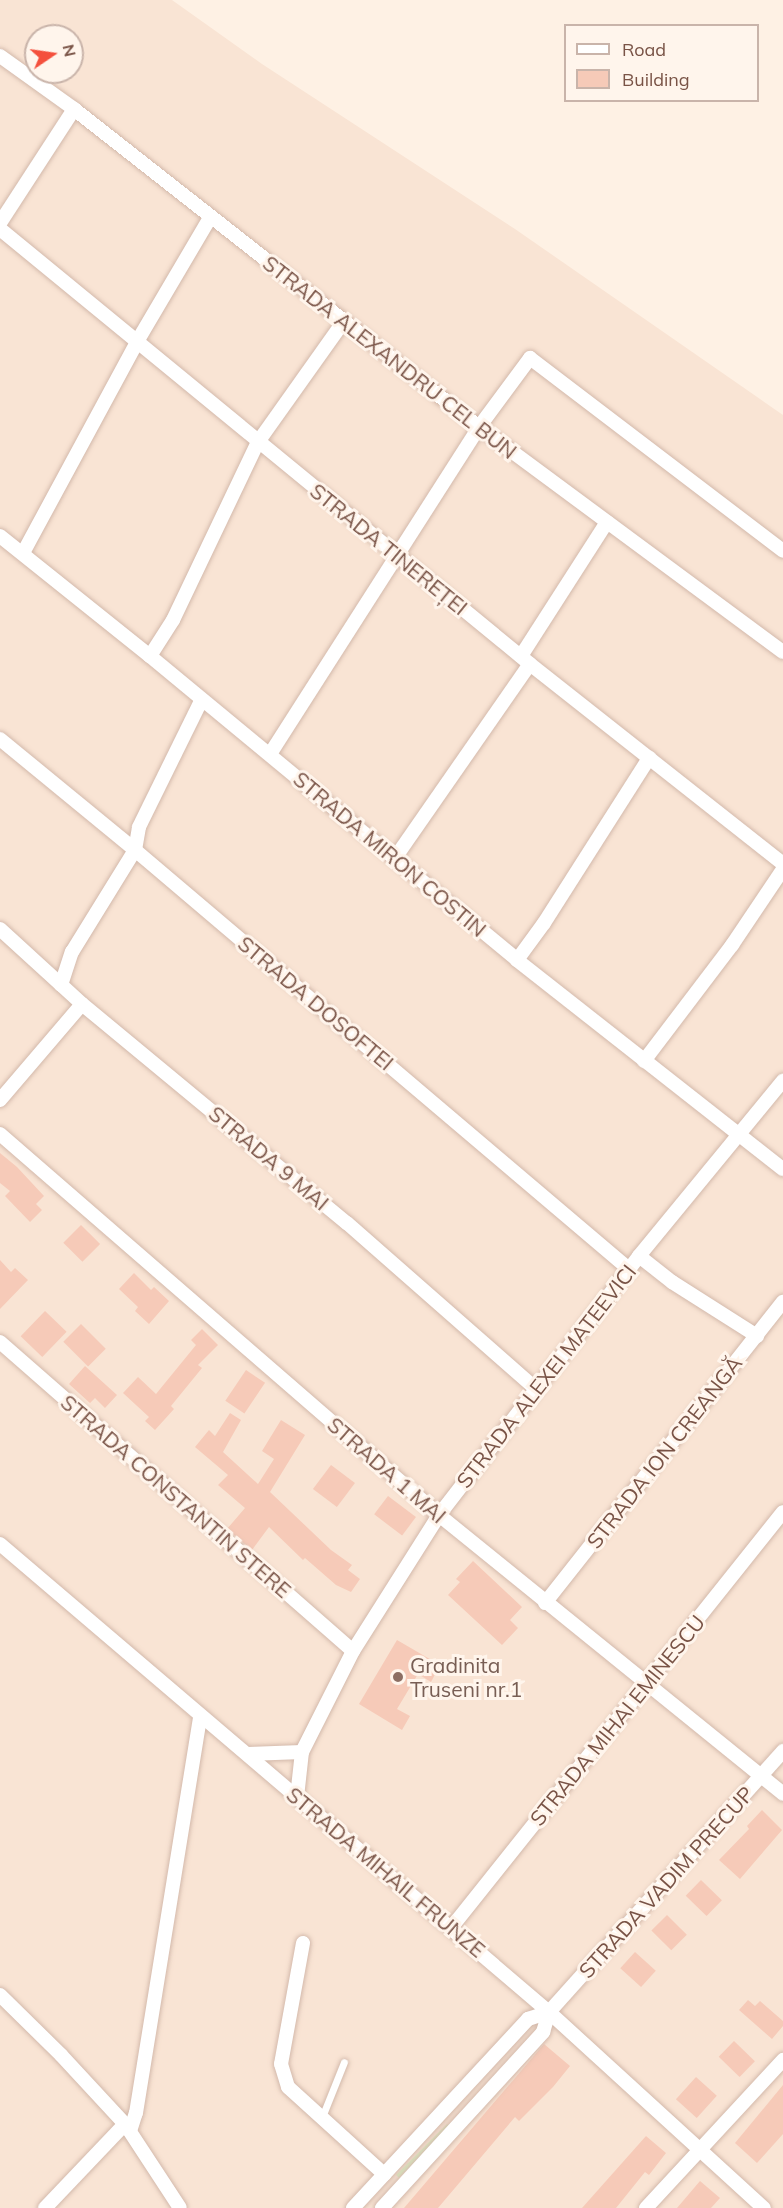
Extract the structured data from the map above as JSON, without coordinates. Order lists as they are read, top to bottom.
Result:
{
  "streets": {
    "street": [
      "STRADA ALEXANDRU CEL BUN",
      "STRADA TINEREȚEI",
      "STRADA MIRON COSTIN",
      "STRADA DOSOFTEI",
      "STRADA 9 MAI",
      "STRADA ALEXEI MATEEVICI",
      "STRADA ION CREANGĂ",
      "STRADA 1 MAI",
      "STRADA CONSTANTIN STERE",
      "STRADA MIHAI EMINESCU",
      "STRADA MIHAIL FRUNZE",
      "STRADA VADIM PRECUP"
    ]
  },
  "crossings": [
    ["STRADA MIRON COSTIN", "STRADA ALEXEI MATEEVICI"],
    ["STRADA DOSOFTEI", "STRADA ALEXEI MATEEVICI"],
    ["STRADA 9 MAI", "STRADA ALEXEI MATEEVICI"],
    ["STRADA ALEXEI MATEEVICI", "STRADA 1 MAI"],
    ["STRADA ALEXEI MATEEVICI", "STRADA CONSTANTIN STERE"],
    ["STRADA ALEXEI MATEEVICI", "STRADA MIHAIL FRUNZE"],
    ["STRADA ION CREANGĂ", "STRADA 1 MAI"],
    ["STRADA 1 MAI", "STRADA MIHAI EMINESCU"],
    ["STRADA 1 MAI", "STRADA VADIM PRECUP"],
    ["STRADA MIHAI EMINESCU", "STRADA MIHAIL FRUNZE"],
    ["STRADA MIHAIL FRUNZE", "STRADA VADIM PRECUP"]
  ],
  "places": ["Gradinita Truseni nr.1"],
  "legend": ["Road", "Building"],
  "north": "right"
}
